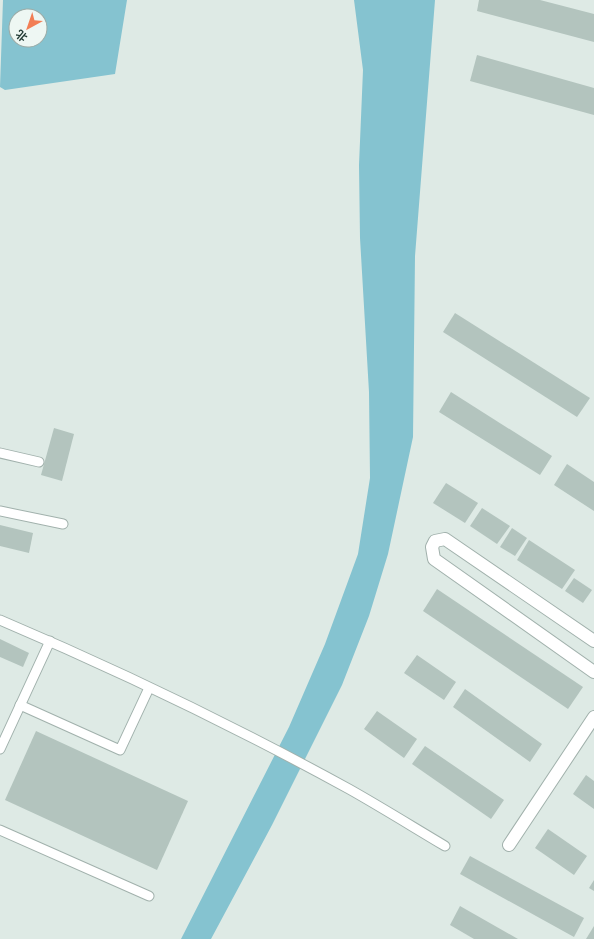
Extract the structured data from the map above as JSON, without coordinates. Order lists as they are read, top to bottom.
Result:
{
  "north": "bottom left"
}
